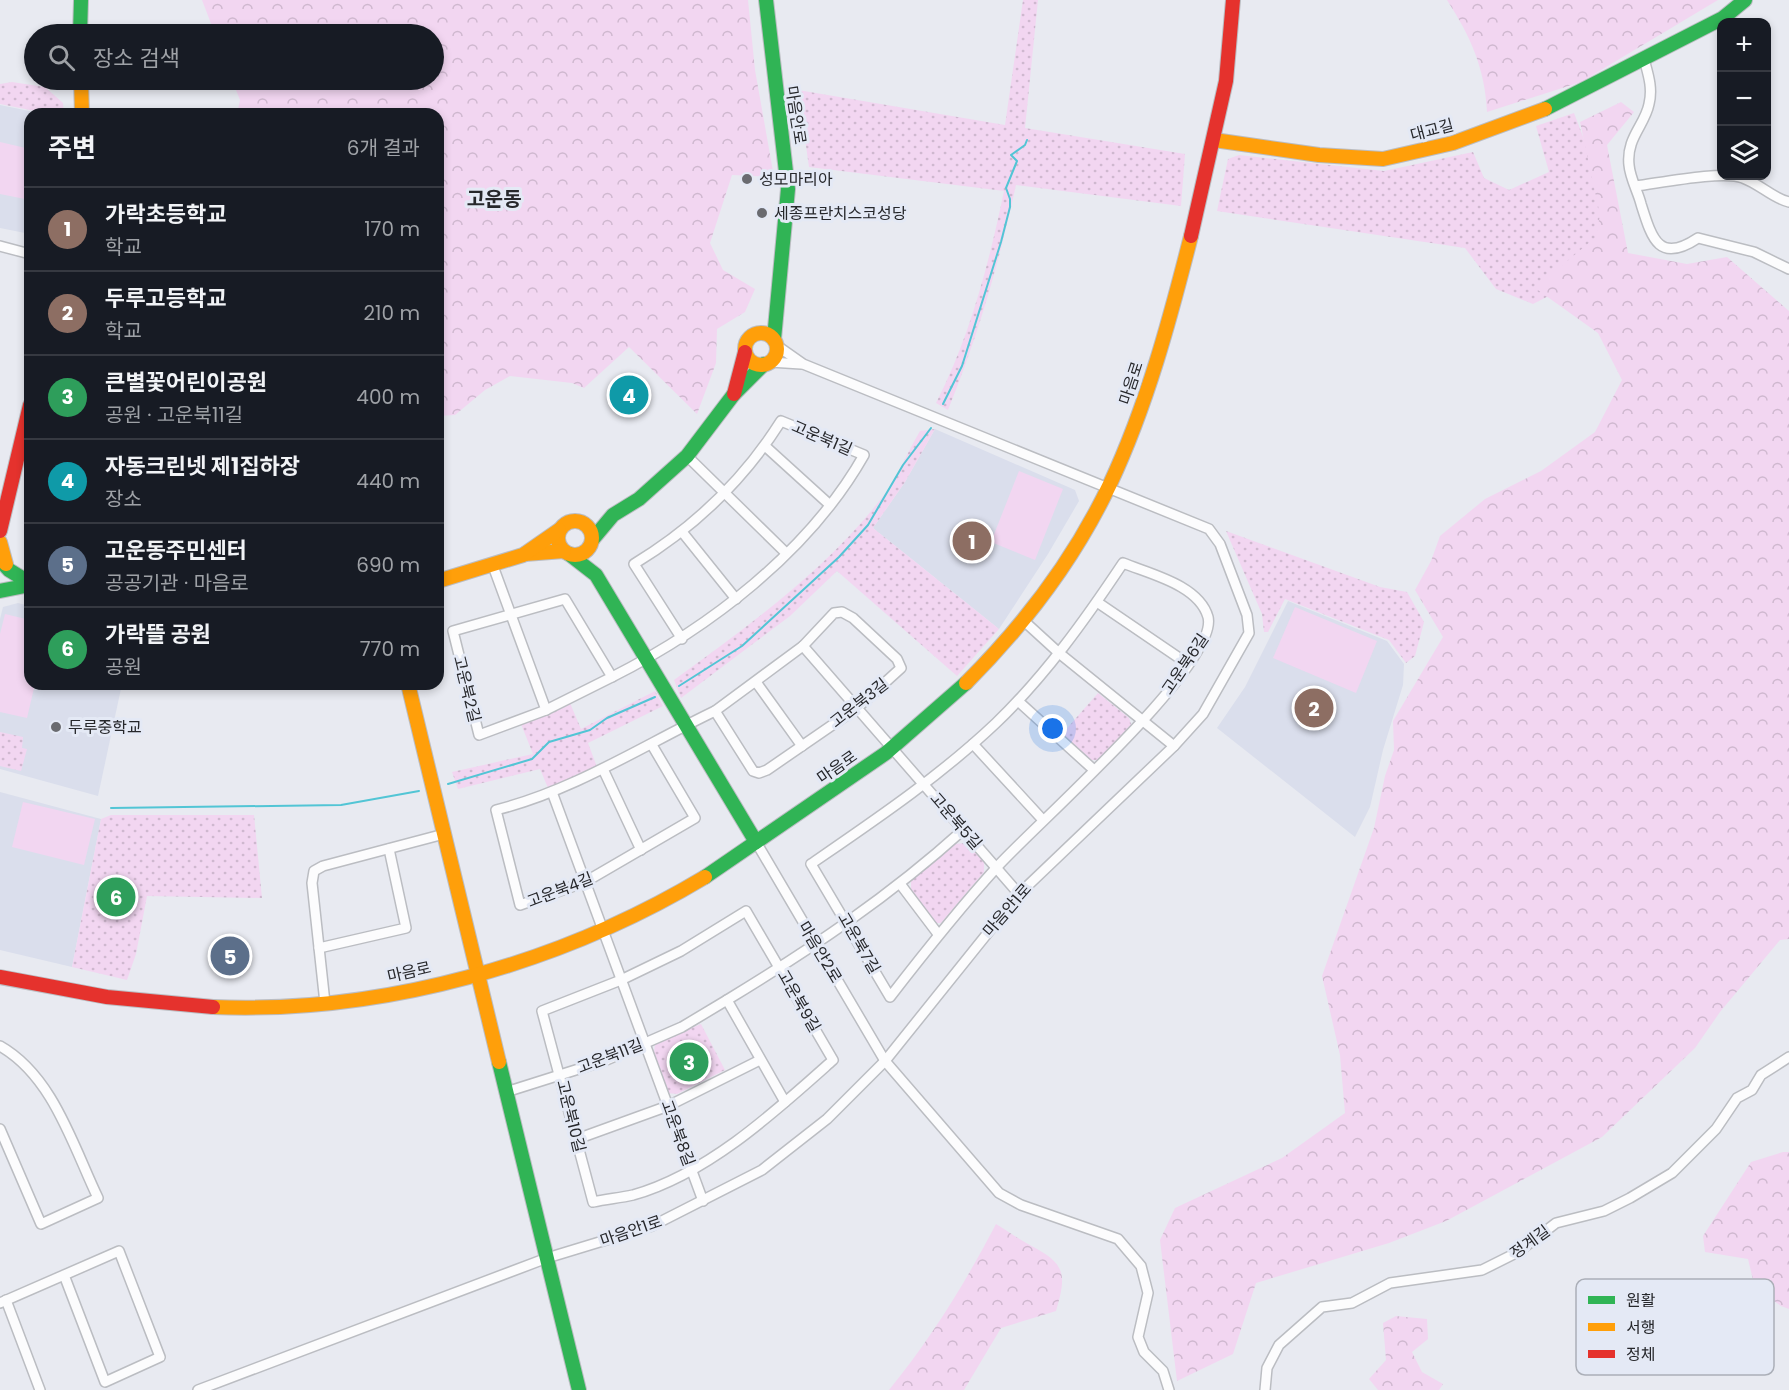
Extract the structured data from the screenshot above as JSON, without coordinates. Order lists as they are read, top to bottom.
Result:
{
  "streets": {
    "street": [
      "마음안로",
      "대교길",
      "마음로",
      "고운북1길",
      "고운북6길",
      "고운북2길",
      "고운북3길",
      "고운북5길",
      "고운북4길",
      "마음안1로",
      "고운북7길",
      "마음안2로",
      "고운북9길",
      "고운북11길",
      "고운북10길",
      "고운북8길",
      "정계길"
    ]
  },
  "crossings": [
    ["대교길", "마음로"],
    ["마음로", "고운북5길"],
    ["마음로", "마음안1로"],
    ["마음로", "마음안2로"],
    ["마음로", "고운북8길"],
    ["고운북1길", "고운북2길"],
    ["고운북6길", "고운북5길"],
    ["고운북6길", "고운북7길"],
    ["고운북3길", "고운북5길"],
    ["고운북3길", "고운북4길"],
    ["고운북5길", "마음안1로"],
    ["고운북5길", "고운북7길"],
    ["고운북5길", "고운북11길"],
    ["고운북4길", "고운북8길"],
    ["마음안1로", "마음안2로"],
    ["마음안1로", "고운북8길"],
    ["고운북7길", "고운북11길"],
    ["마음안2로", "고운북11길"],
    ["고운북9길", "고운북11길"],
    ["고운북9길", "고운북10길"],
    ["고운북9길", "고운북8길"],
    ["고운북11길", "고운북10길"],
    ["고운북11길", "고운북8길"],
    ["고운북10길", "고운북8길"]
  ],
  "districts": ["고운동"],
  "places": ["성모마리아", "세종프란치스코성당", "두루중학교"],
  "legend": ["원활", "서행", "정체"],
  "page": {
    "map_buttons": ["+", "−"],
    "search": "장소 검색",
    "heading": ["주변", "6개 결과"],
    "list": [
      {
        "mark": "1",
        "name": "가락초등학교",
        "note": "학교",
        "value": "170 m"
      },
      {
        "mark": "2",
        "name": "두루고등학교",
        "note": "학교",
        "value": "210 m"
      },
      {
        "mark": "3",
        "name": "큰별꽃어린이공원",
        "note": "공원 · 고운북11길",
        "value": "400 m"
      },
      {
        "mark": "4",
        "name": "자동크린넷 제1집하장",
        "note": "장소",
        "value": "440 m"
      },
      {
        "mark": "5",
        "name": "고운동주민센터",
        "note": "공공기관 · 마음로",
        "value": "690 m"
      },
      {
        "mark": "6",
        "name": "가락뜰 공원",
        "note": "공원",
        "value": "770 m"
      }
    ],
    "pins": [
      "4",
      "1",
      "2",
      "6",
      "5",
      "3"
    ]
  }
}
